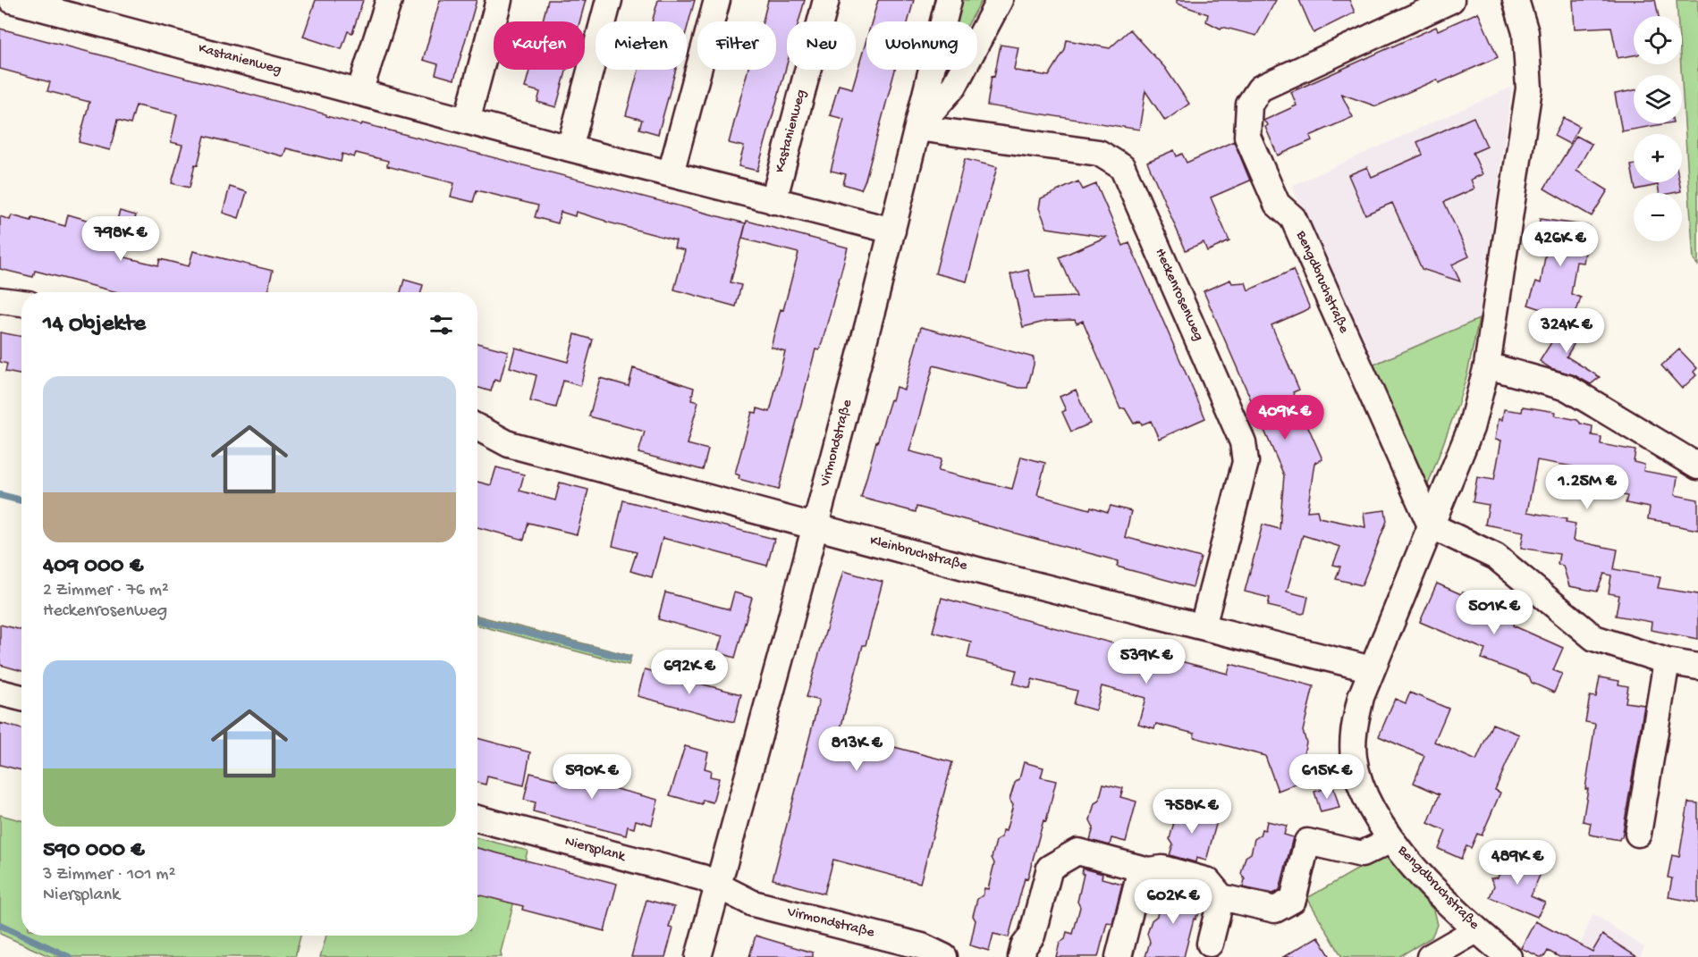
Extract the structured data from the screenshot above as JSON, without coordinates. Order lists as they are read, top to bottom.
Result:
{
  "streets": {
    "street": [
      "Kastanienweg",
      "Bengdbruchstraße",
      "Heckenrosenweg",
      "Virmondstraße",
      "Kleinbruchstraße",
      "Niersplank"
    ]
  },
  "crossings": [
    ["Kastanienweg", "Virmondstraße"],
    ["Bengdbruchstraße", "Kleinbruchstraße"],
    ["Heckenrosenweg", "Virmondstraße"],
    ["Heckenrosenweg", "Kleinbruchstraße"],
    ["Virmondstraße", "Kleinbruchstraße"],
    ["Virmondstraße", "Niersplank"]
  ],
  "page": {
    "map_buttons": ["+", "−"],
    "chip": [
      "Kaufen",
      "Mieten",
      "Filter",
      "Neu",
      "Wohnung"
    ],
    "price": [
      "798K €",
      "426K €",
      "324K €",
      "409K €",
      "1.25M €",
      "501K €",
      "539K €",
      "692K €",
      "813K €",
      "590K €",
      "615K €",
      "758K €",
      "489K €",
      "602K €"
    ],
    "heading": "14 Objekte",
    "list": [
      {
        "name": "409 000 €",
        "note": "2 Zimmer · 76 m² · Heckenrosenweg"
      },
      {
        "name": "590 000 €",
        "note": "3 Zimmer · 101 m² · Niersplank"
      }
    ]
  }
}
